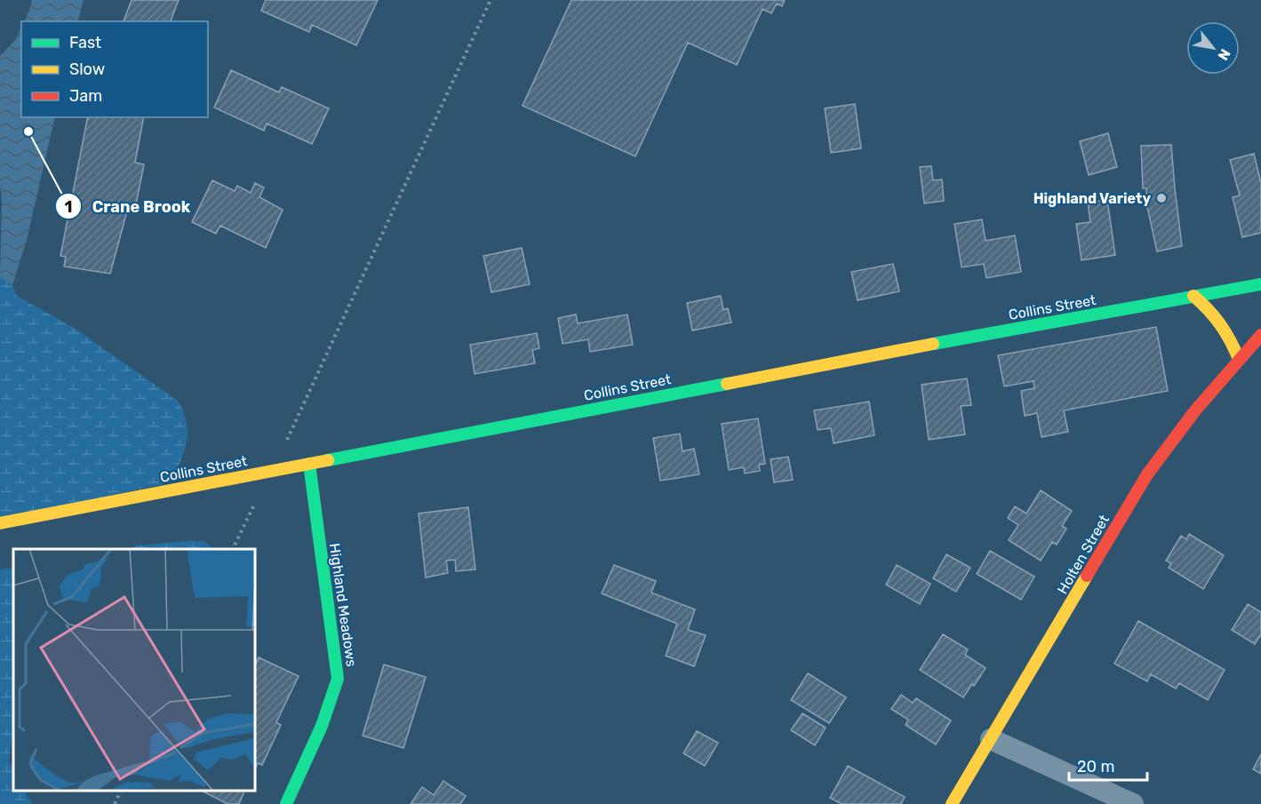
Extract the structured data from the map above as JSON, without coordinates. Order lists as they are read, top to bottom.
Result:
{
  "streets": {
    "main road": ["Collins Street", "Holten Street", "Highland Meadows"]
  },
  "crossings": [
    ["Collins Street", "Highland Meadows"]
  ],
  "places": ["Crane Brook", "Highland Variety"],
  "legend": ["Fast", "Slow", "Jam"],
  "scale_bar": "20 m",
  "north": "bottom right"
}
